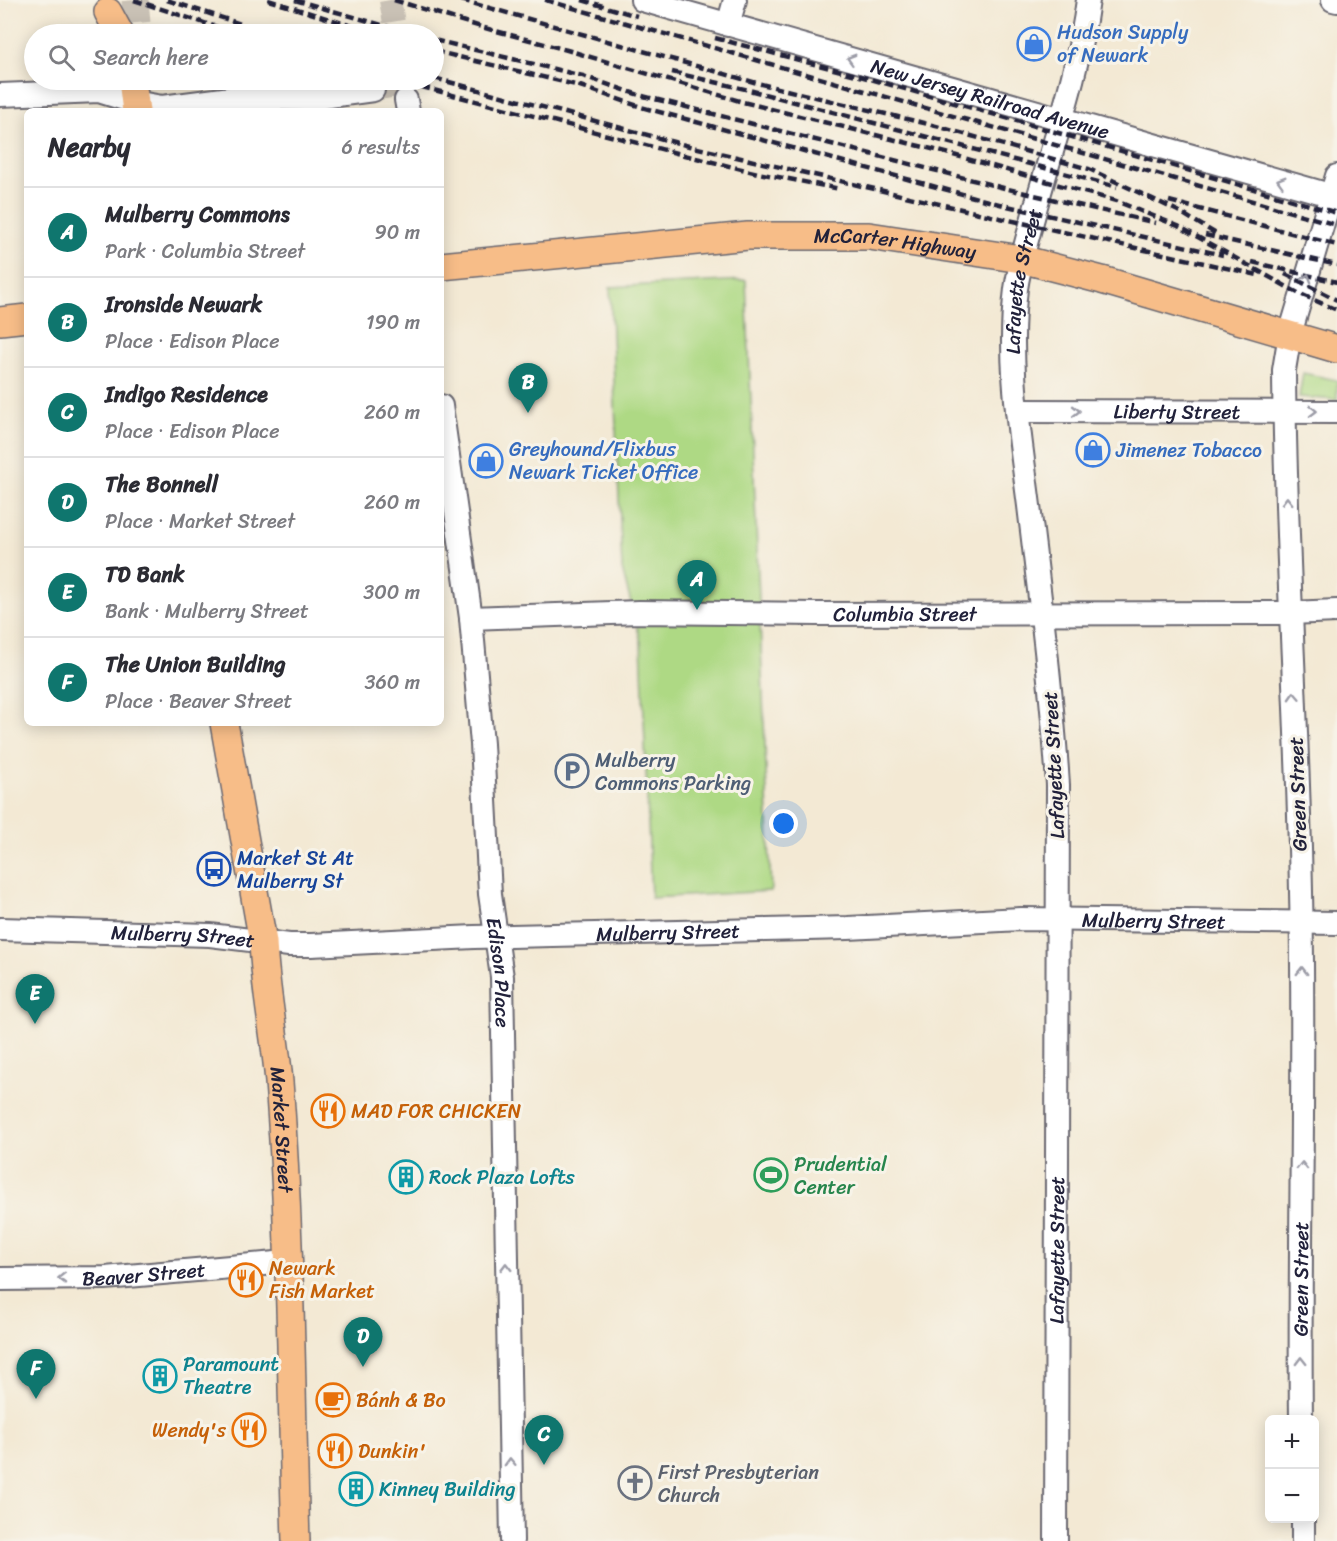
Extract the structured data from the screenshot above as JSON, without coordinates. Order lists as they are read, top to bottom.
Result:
{
  "streets": {
    "main road": ["McCarter Highway", "Market Street"],
    "street": [
      "New Jersey Railroad Avenue",
      "Lafayette Street",
      "Liberty Street",
      "Columbia Street",
      "Green Street",
      "Mulberry Street",
      "Edison Place",
      "Beaver Street"
    ]
  },
  "crossings": [
    ["New Jersey Railroad Avenue", "Lafayette Street"],
    ["New Jersey Railroad Avenue", "Green Street"],
    ["McCarter Highway", "Lafayette Street"],
    ["McCarter Highway", "Green Street"],
    ["Lafayette Street", "Liberty Street"],
    ["Lafayette Street", "Columbia Street"],
    ["Lafayette Street", "Mulberry Street"],
    ["Liberty Street", "Green Street"],
    ["Columbia Street", "Green Street"],
    ["Columbia Street", "Edison Place"],
    ["Green Street", "Mulberry Street"],
    ["Mulberry Street", "Edison Place"],
    ["Mulberry Street", "Market Street"],
    ["Market Street", "Beaver Street"]
  ],
  "one_way": [
    "New Jersey Railroad Avenue",
    "Liberty Street",
    "Green Street",
    "Edison Place",
    "Beaver Street"
  ],
  "places": {
    "shop": ["Hudson Supply of Newark", "Jimenez Tobacco", "Greyhound/Flixbus Newark Ticket Office"],
    "parking": ["Mulberry Commons Parking"],
    "bus stop": ["Market St At Mulberry St"],
    "restaurant": [
      "MAD FOR CHICKEN",
      "Newark Fish Market",
      "Wendy's",
      "Dunkin'"
    ],
    "sports": ["Prudential Center"],
    "building": ["Rock Plaza Lofts", "Paramount Theatre", "Kinney Building"],
    "cafe": ["Bánh & Bo"],
    "church": ["First Presbyterian Church"]
  },
  "page": {
    "search": "Search here",
    "heading": ["Nearby", "6 results"],
    "list": [
      {
        "mark": "A",
        "name": "Mulberry Commons",
        "note": "Park · Columbia Street",
        "value": "90 m"
      },
      {
        "mark": "B",
        "name": "Ironside Newark",
        "note": "Place · Edison Place",
        "value": "190 m"
      },
      {
        "mark": "C",
        "name": "Indigo Residence",
        "note": "Place · Edison Place",
        "value": "260 m"
      },
      {
        "mark": "D",
        "name": "The Bonnell",
        "note": "Place · Market Street",
        "value": "260 m"
      },
      {
        "mark": "E",
        "name": "TD Bank",
        "note": "Bank · Mulberry Street",
        "value": "300 m"
      },
      {
        "mark": "F",
        "name": "The Union Building",
        "note": "Place · Beaver Street",
        "value": "360 m"
      }
    ],
    "pins": [
      "B",
      "A",
      "E",
      "D",
      "F",
      "C"
    ],
    "map_buttons": ["+", "−"]
  }
}
